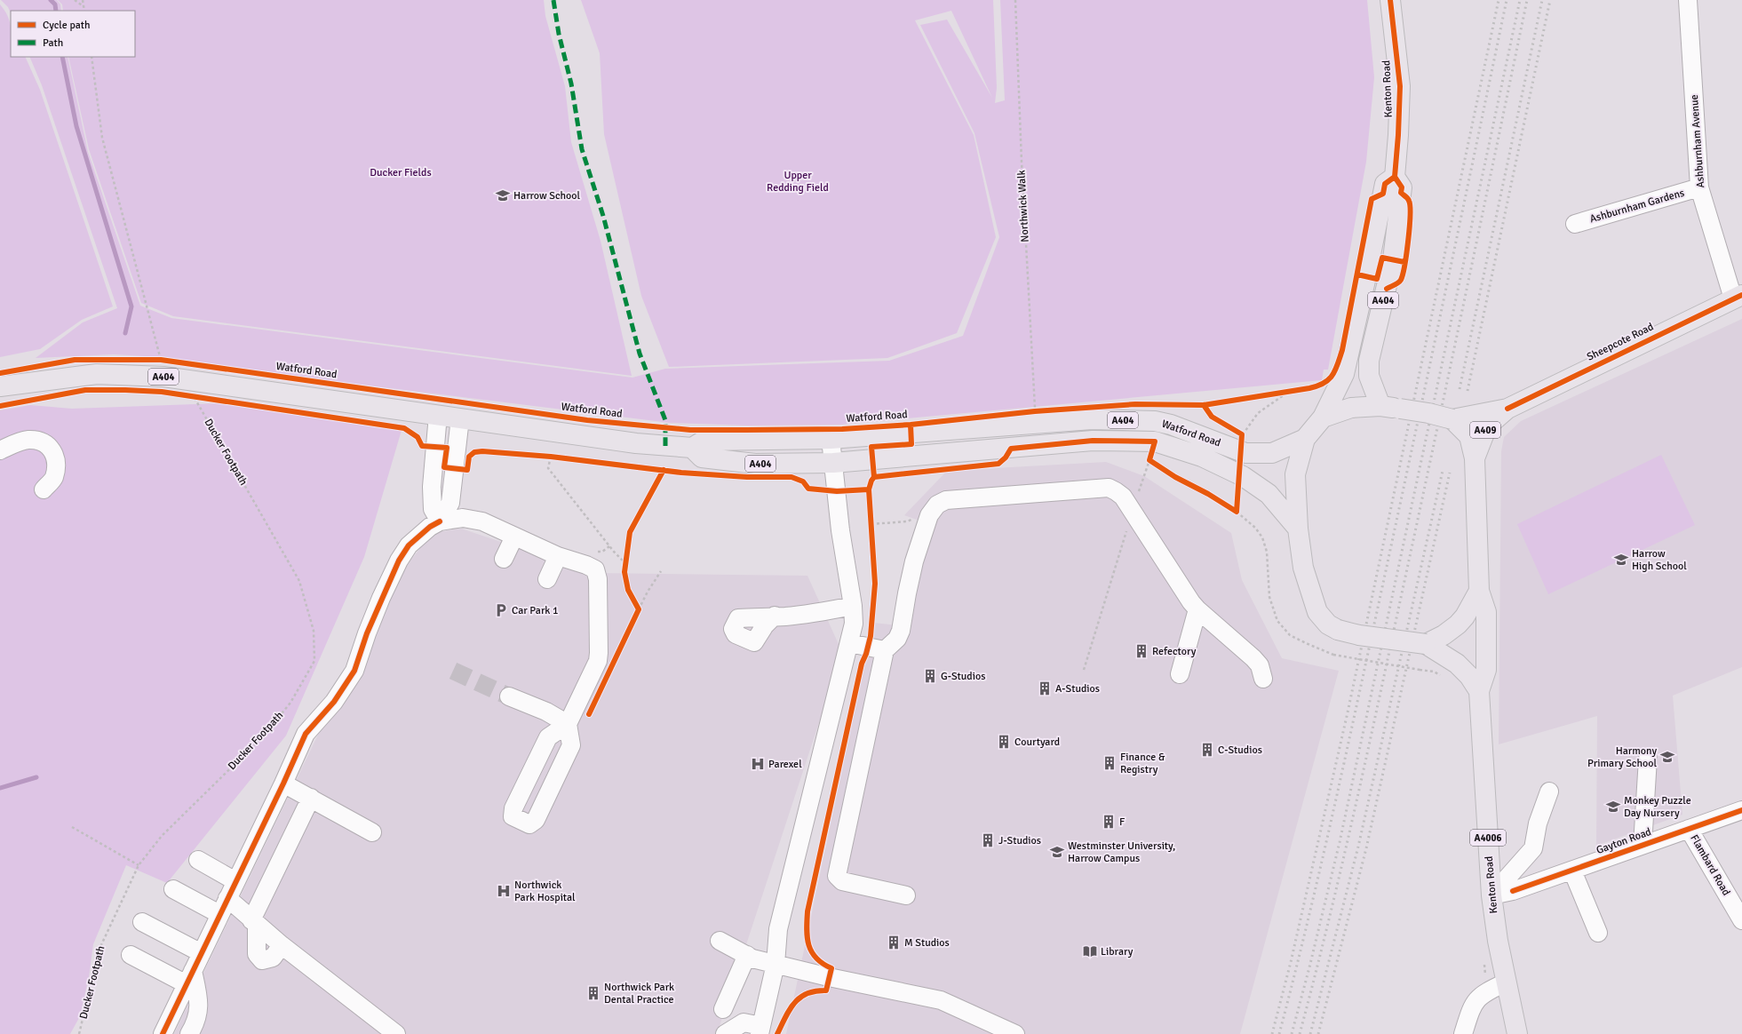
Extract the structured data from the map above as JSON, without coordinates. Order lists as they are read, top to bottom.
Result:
{
  "streets": {
    "main road": [
      "Kenton Road",
      "A404",
      "Sheepcote Road",
      "Watford Road",
      "A409",
      "A4006"
    ],
    "street": [
      "Ashburnham Avenue",
      "Ashburnham Gardens",
      "Gayton Road",
      "Flambard Road"
    ],
    "path": ["Northwick Walk", "Ducker Footpath"]
  },
  "crossings": [
    ["Kenton Road", "A404"],
    ["Kenton Road", "Sheepcote Road"],
    ["Kenton Road", "Gayton Road"],
    ["Ashburnham Avenue", "Ashburnham Gardens"],
    ["Ashburnham Avenue", "Sheepcote Road"],
    ["Gayton Road", "Flambard Road"]
  ],
  "parks": ["Ducker Fields", "Upper Redding Field"],
  "places": {
    "school or university": [
      "Harrow School",
      "Harrow High School",
      "Harmony Primary School",
      "Monkey Puzzle Day Nursery",
      "Westminster University, Harrow Campus"
    ],
    "parking": ["Car Park 1"],
    "building": [
      "Refectory",
      "G-Studios",
      "A-Studios",
      "Courtyard",
      "C-Studios",
      "Finance & Registry",
      "F",
      "J-Studios",
      "M Studios",
      "Northwick Park Dental Practice"
    ],
    "hospital": ["Parexel", "Northwick Park Hospital"],
    "library": ["Library"]
  },
  "legend": ["Cycle path", "Path"]
}
